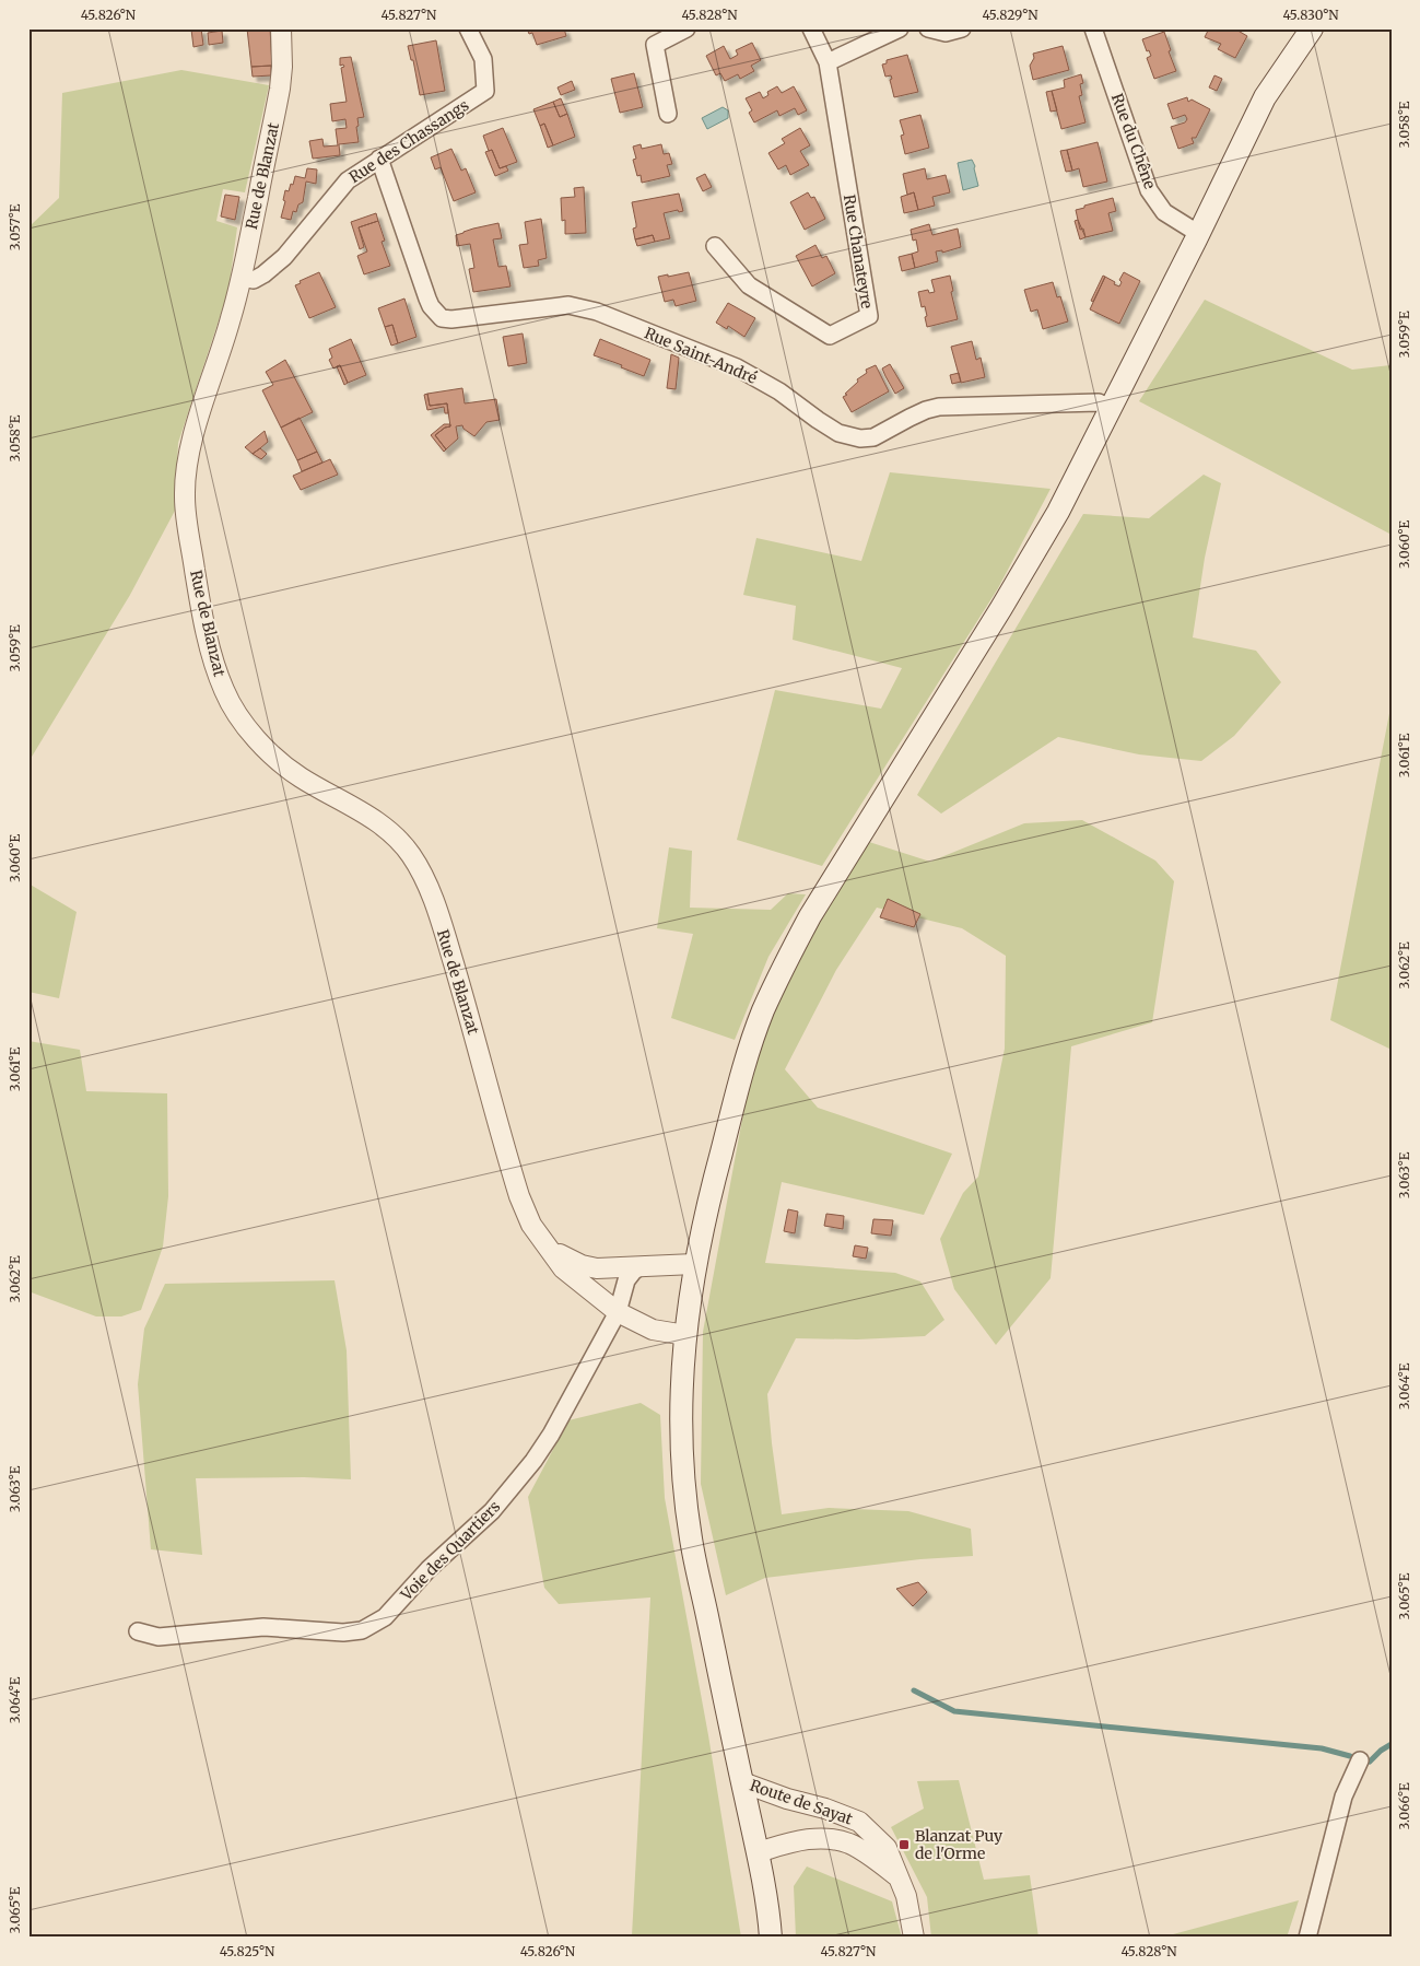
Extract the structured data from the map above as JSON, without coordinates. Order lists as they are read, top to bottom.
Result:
{
  "streets": {
    "street": [
      "Rue des Chassangs",
      "Rue du Chêne",
      "Rue de Blanzat",
      "Rue Chanateyre",
      "Rue Saint-André",
      "Voie des Quartiers",
      "Route de Sayat"
    ]
  },
  "crossings": [
    ["Rue des Chassangs", "Rue de Blanzat"],
    ["Rue des Chassangs", "Rue Saint-André"],
    ["Rue de Blanzat", "Voie des Quartiers"]
  ],
  "places": {
    "transit": ["Blanzat Puy de l'Orme"]
  },
  "coordinates": [
    "45.826°N",
    "45.827°N",
    "45.828°N",
    "45.829°N",
    "45.830°N",
    "3.058°E",
    "3.057°E",
    "3.059°E",
    "3.060°E",
    "3.061°E",
    "3.062°E",
    "3.063°E",
    "3.064°E",
    "3.065°E",
    "3.066°E",
    "45.825°N"
  ]
}
